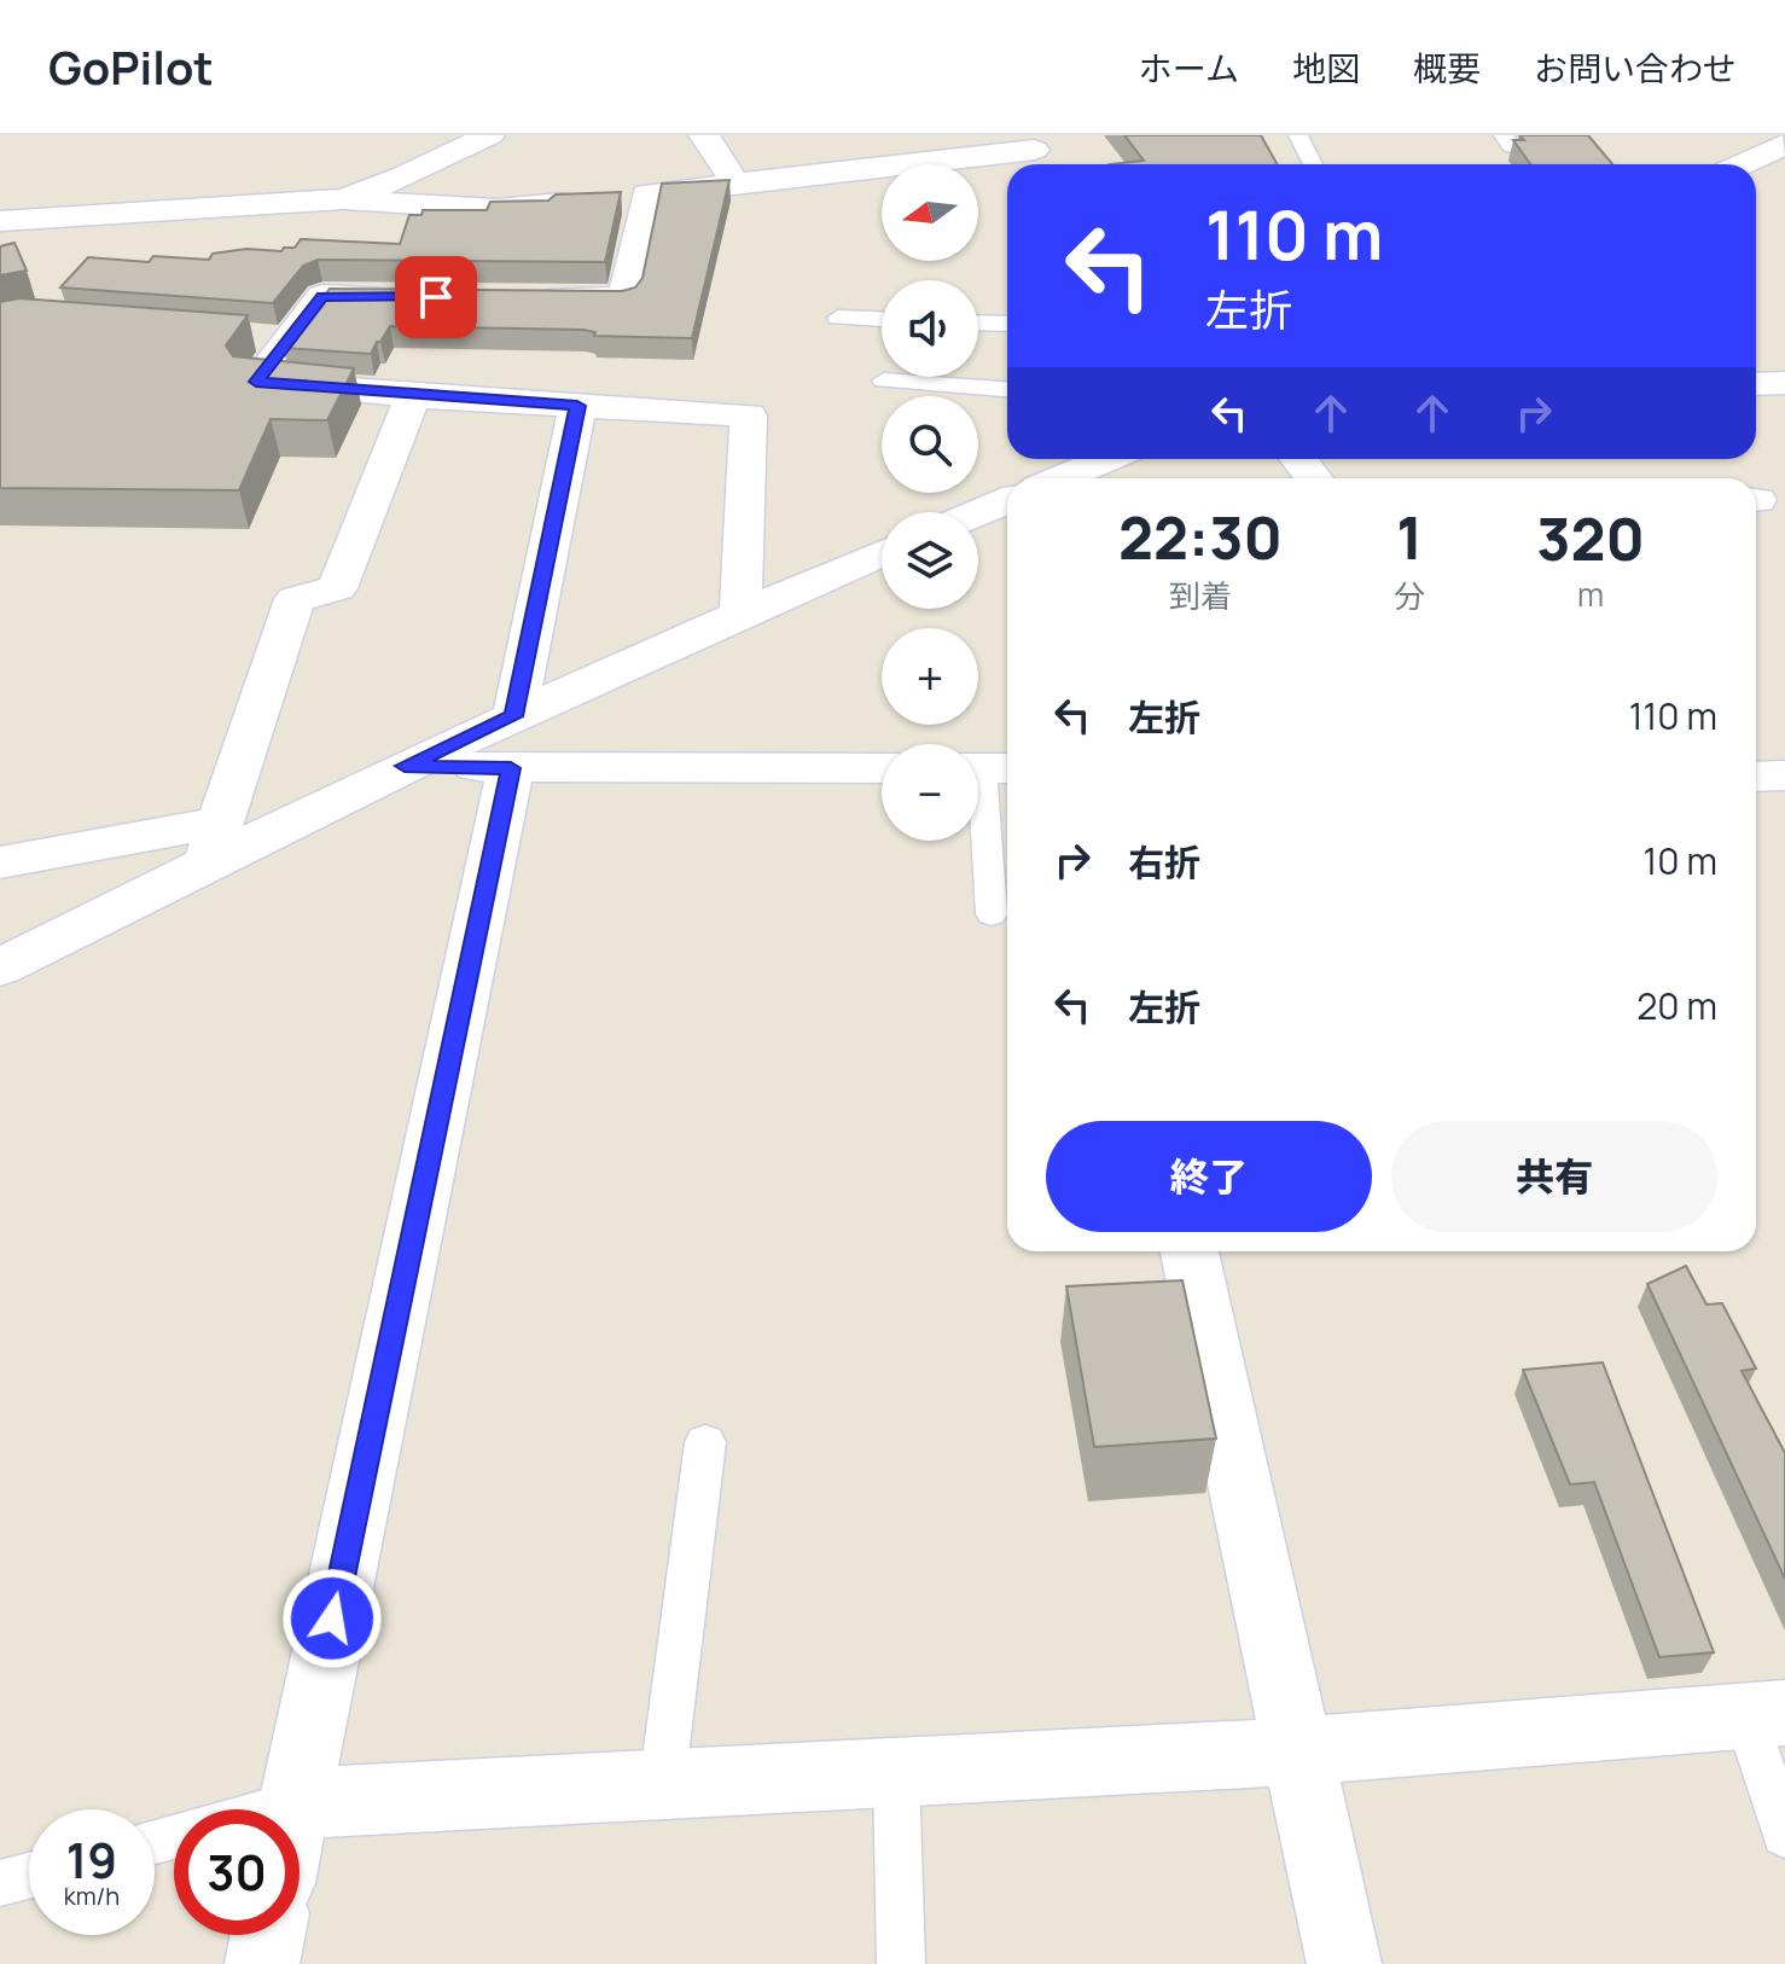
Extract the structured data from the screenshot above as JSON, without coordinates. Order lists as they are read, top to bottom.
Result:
{
  "north": "left",
  "page": {
    "header": "GoPilot",
    "nav": [
      "ホーム",
      "地図",
      "概要",
      "お問い合わせ"
    ],
    "map_buttons": ["+", "−"],
    "turn": ["110 m", "左折"],
    "eta": [
      "22:30",
      "到着",
      "1",
      "分",
      "320",
      "m"
    ],
    "list": [
      {
        "name": "左折",
        "value": "110 m"
      },
      {
        "name": "右折",
        "value": "10 m"
      },
      {
        "name": "左折",
        "value": "20 m"
      }
    ],
    "buttons": ["終了", "共有"],
    "speed": "19 km/h",
    "limit": "30"
  }
}
